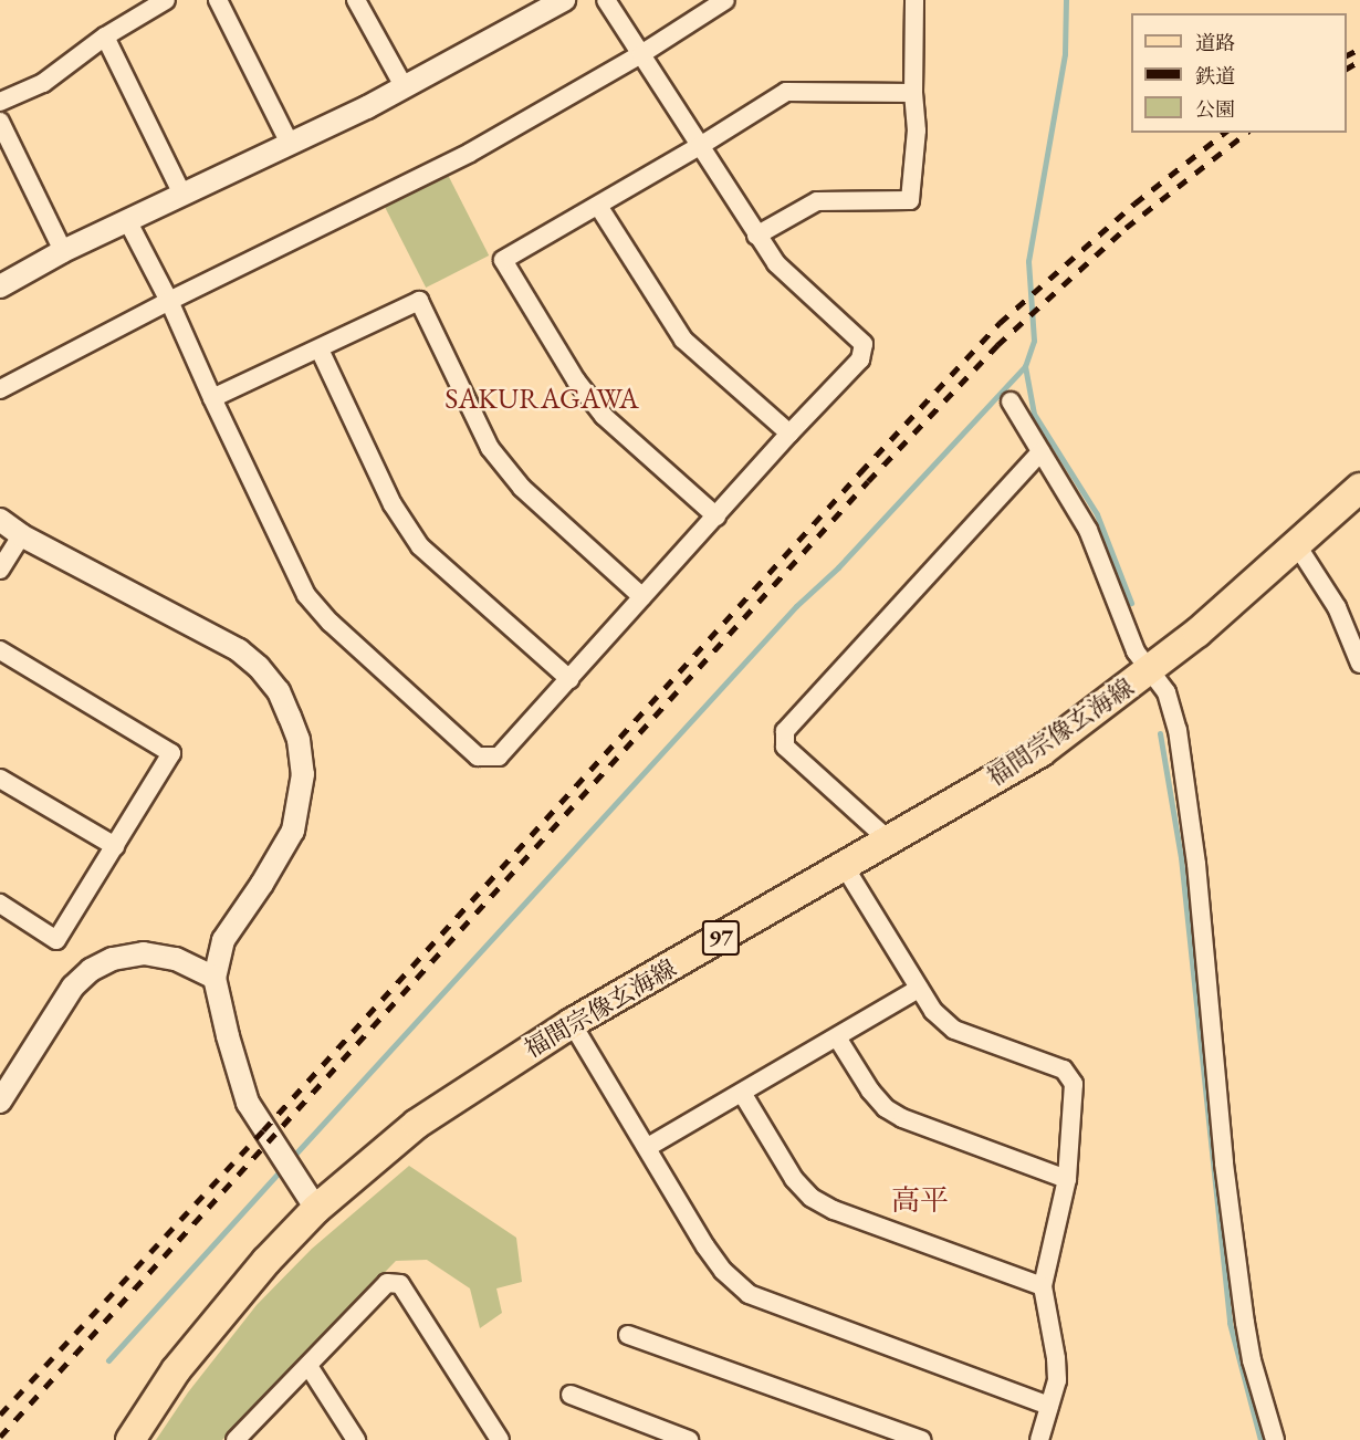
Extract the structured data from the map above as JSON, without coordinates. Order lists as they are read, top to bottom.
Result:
{
  "streets": {
    "main road": ["福間宗像玄海線", "97"]
  },
  "districts": ["SAKURAGAWA", "高平"],
  "legend": ["道路", "鉄道", "公園"]
}
